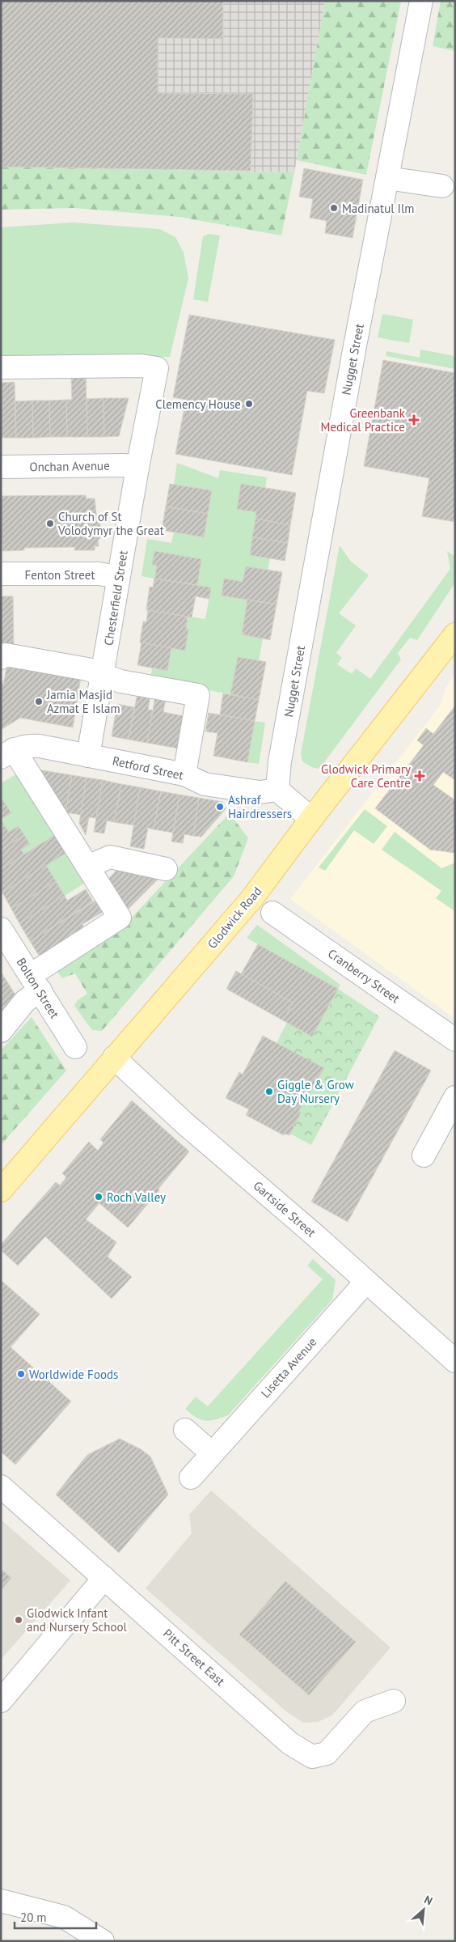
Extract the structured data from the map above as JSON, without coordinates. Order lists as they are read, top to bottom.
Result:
{
  "streets": {
    "main road": ["Glodwick Road"],
    "street": [
      "Nugget Street",
      "Onchan Avenue",
      "Fenton Street",
      "Chesterfield Street",
      "Retford Street",
      "Cranberry Street",
      "Bolton Street",
      "Gartside Street",
      "Lisetta Avenue",
      "Pitt Street East"
    ]
  },
  "crossings": [
    ["Nugget Street", "Retford Street"],
    ["Onchan Avenue", "Chesterfield Street"],
    ["Fenton Street", "Chesterfield Street"],
    ["Chesterfield Street", "Retford Street"],
    ["Glodwick Road", "Gartside Street"],
    ["Gartside Street", "Lisetta Avenue"]
  ],
  "places": {
    "other": [
      "Madinatul Ilm",
      "Clemency House",
      "Church of St Volodymyr the Great",
      "Jamia Masjid Azmat E Islam",
      "Ashraf Hairdressers",
      "Giggle & Grow Day Nursery",
      "Roch Valley",
      "Worldwide Foods",
      "Glodwick Infant and Nursery School"
    ],
    "health": ["Greenbank Medical Practice", "Glodwick Primary Care Centre"]
  },
  "scale_bar": "20 m",
  "north": "top right"
}
